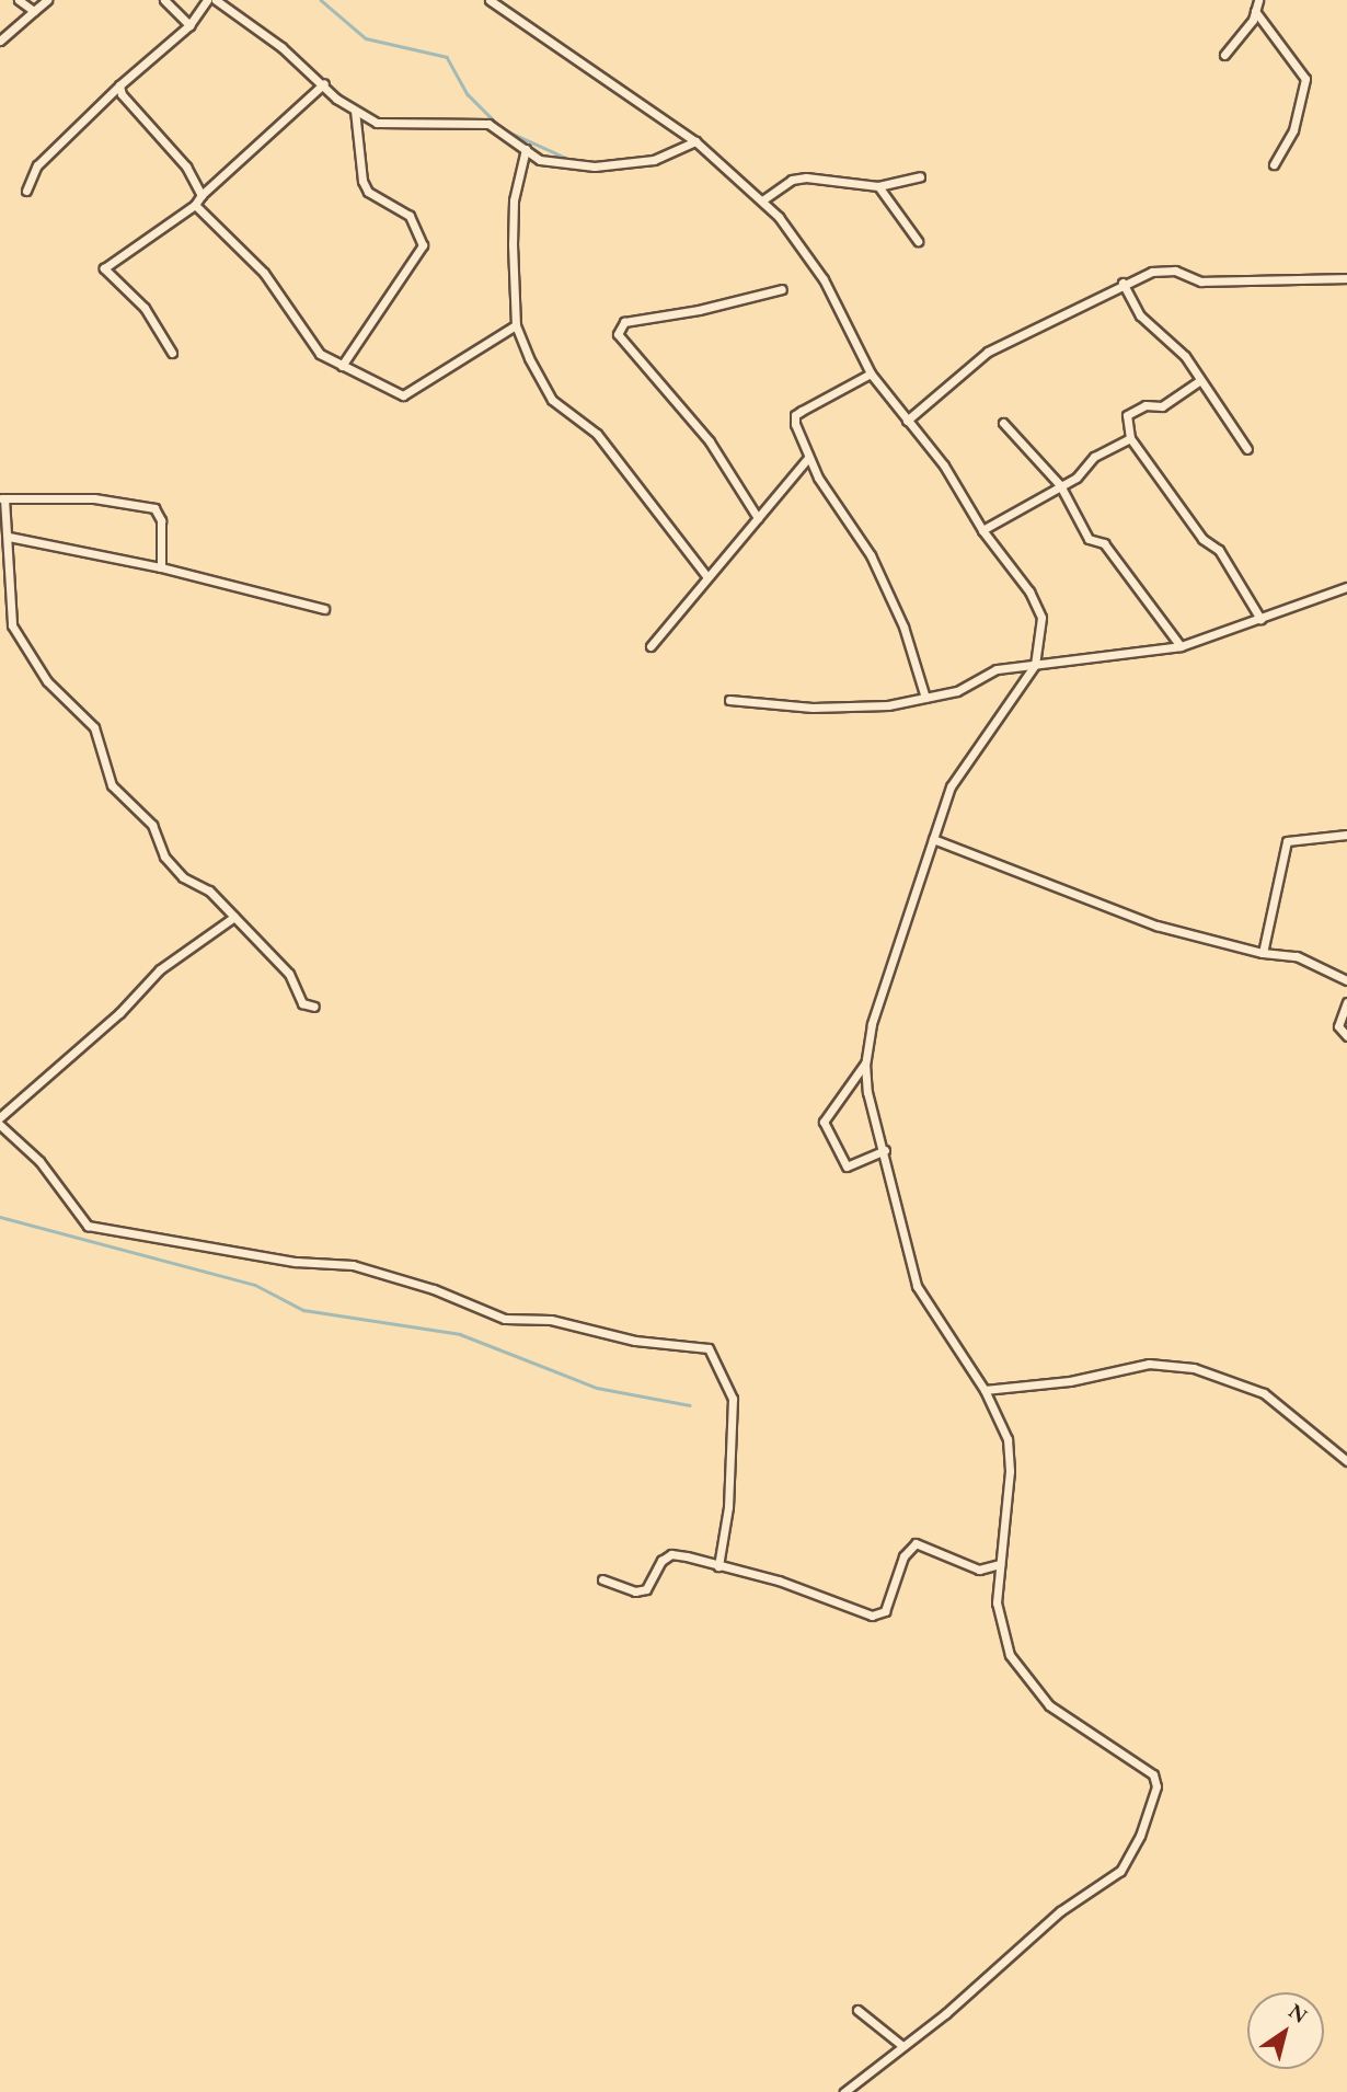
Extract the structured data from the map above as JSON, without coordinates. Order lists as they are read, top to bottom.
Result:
{
  "north": "top right"
}
